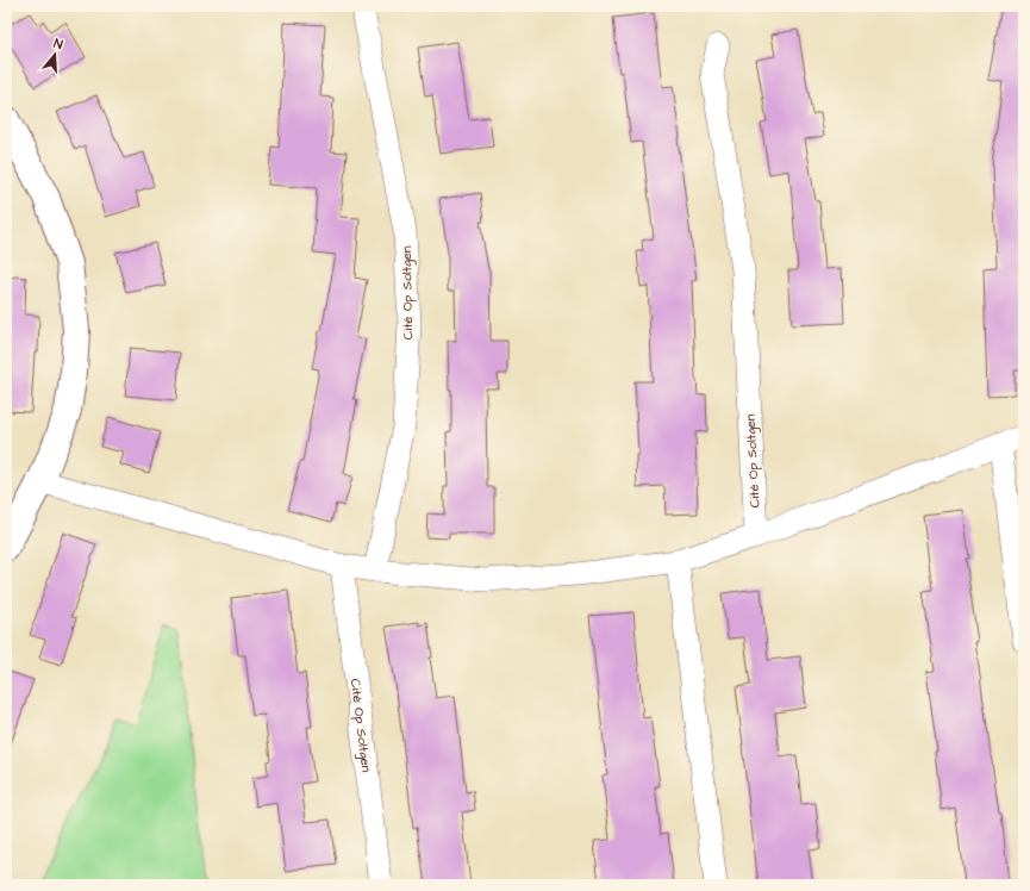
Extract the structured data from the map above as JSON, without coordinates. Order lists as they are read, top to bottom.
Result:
{
  "streets": {
    "street": ["Cité Op Soltgen"]
  },
  "north": "top"
}
